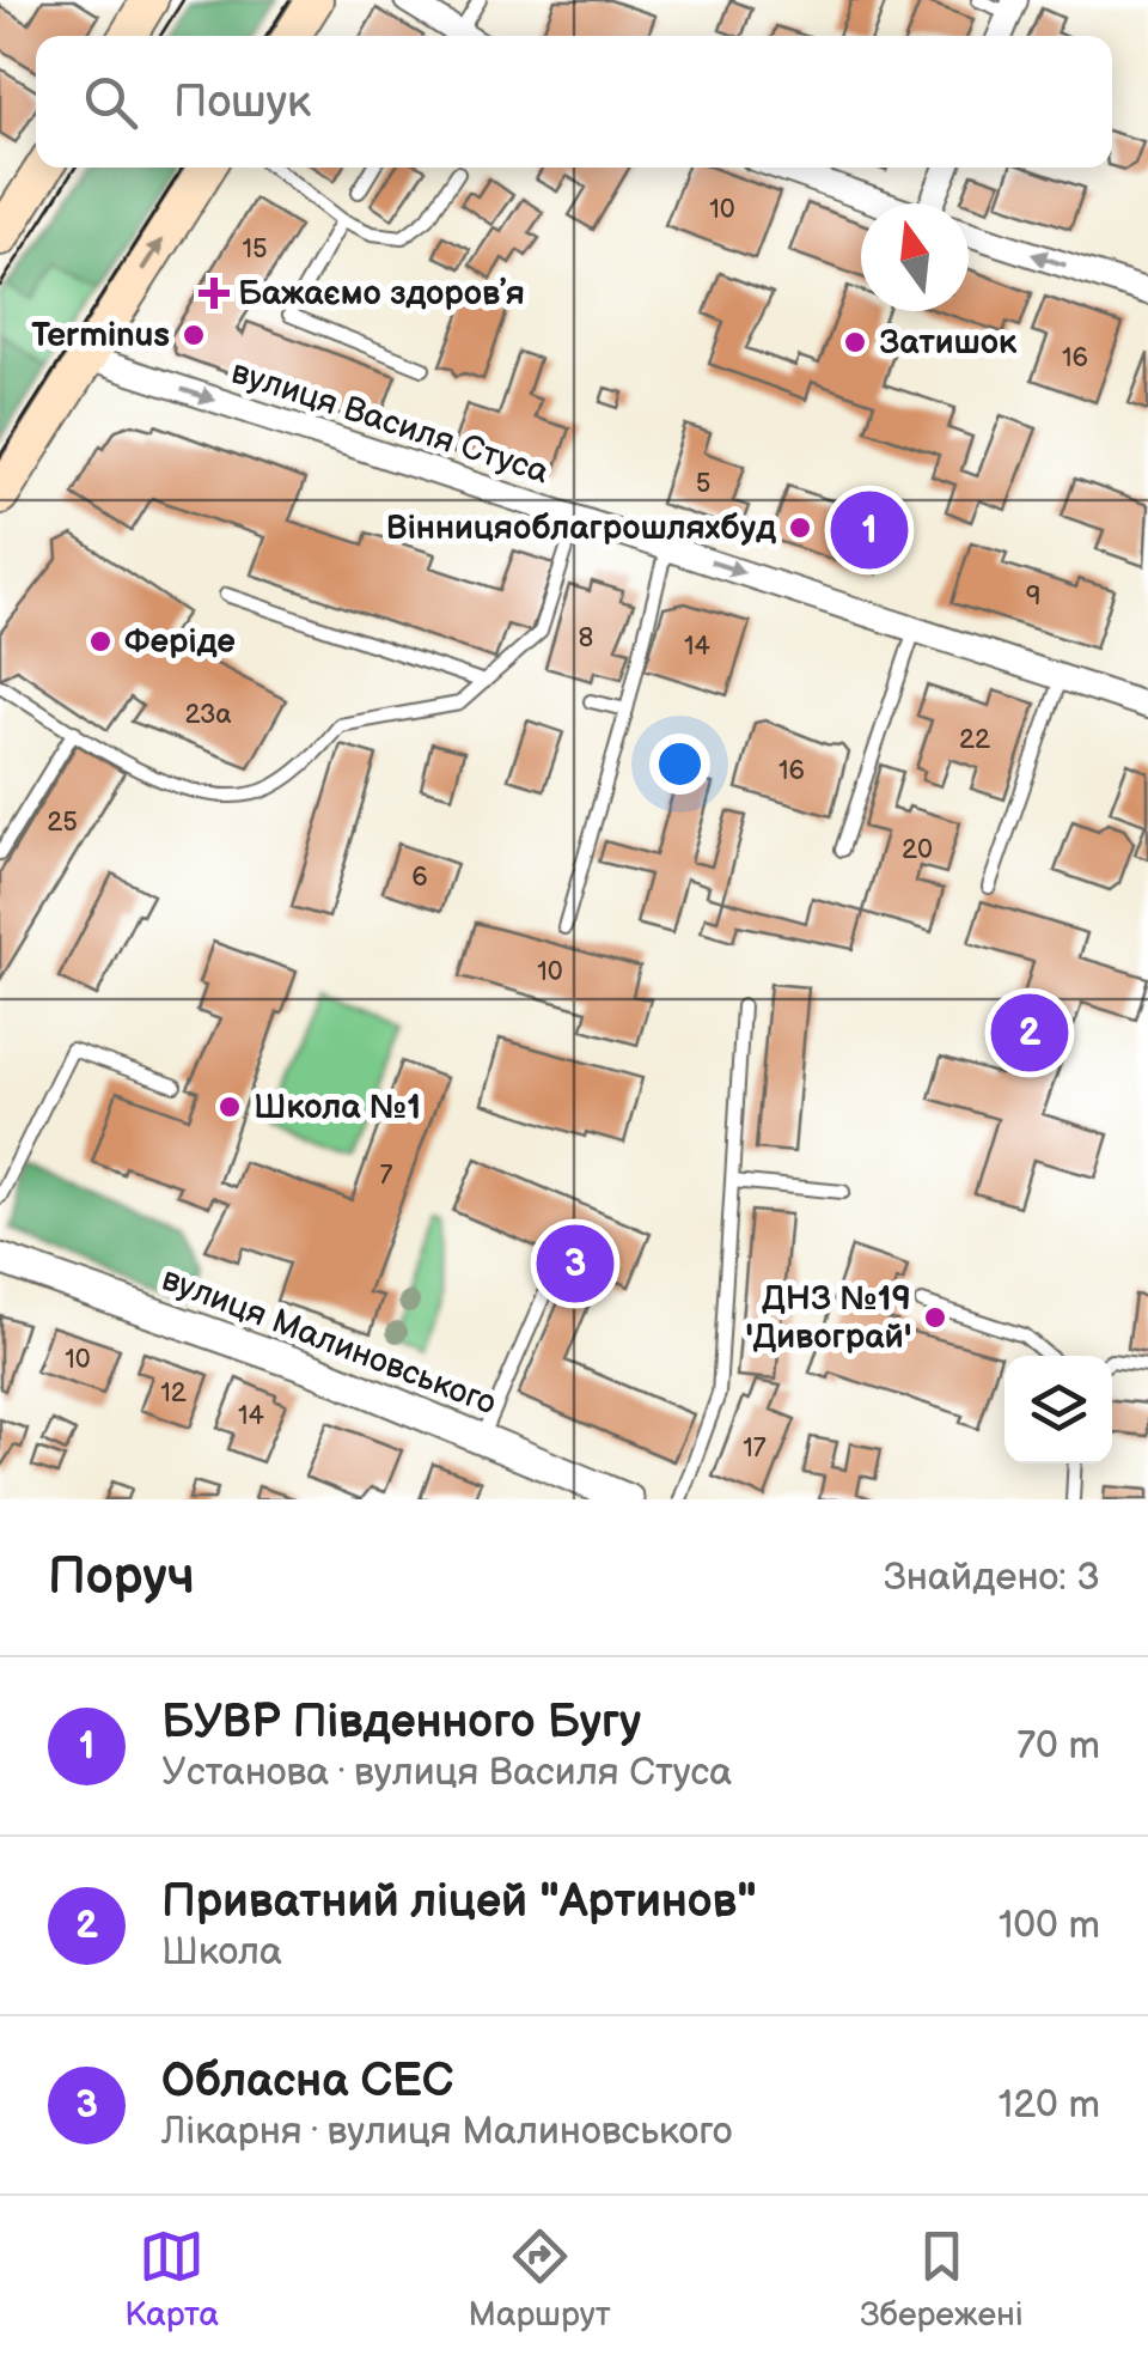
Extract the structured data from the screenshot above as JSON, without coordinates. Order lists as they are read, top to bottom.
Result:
{
  "streets": {
    "street": ["вулиця Василя Стуса", "вулиця Малиновського"]
  },
  "one_way": ["вулиця Василя Стуса"],
  "places": {
    "health": ["Бажаємо здоровʼя"],
    "other": [
      "Terminus",
      "Затишок",
      "Вінницяоблагрошляхбуд",
      "Феріде",
      "Школа №1",
      "ДНЗ №19 'Дивограй'"
    ]
  },
  "house_numbers": [
    "10",
    "15",
    "16",
    "5",
    "9",
    "8",
    "14",
    "23а",
    "22",
    "16",
    "25",
    "20",
    "6",
    "10",
    "7",
    "10",
    "12",
    "14",
    "17"
  ],
  "north": "top",
  "page": {
    "search": "Пошук",
    "pins": ["1", "2", "3"],
    "heading": ["Поруч", "Знайдено: 3"],
    "list": [
      {
        "mark": "1",
        "name": "БУВР Південного Бугу",
        "note": "Установа · вулиця Василя Стуса",
        "value": "70 m"
      },
      {
        "mark": "2",
        "name": "Приватний ліцей \"Артинов\"",
        "note": "Школа",
        "value": "100 m"
      },
      {
        "mark": "3",
        "name": "Обласна СЕС",
        "note": "Лікарня · вулиця Малиновського",
        "value": "120 m"
      }
    ],
    "nav": ["Карта", "Маршрут", "Збережені"]
  }
}
